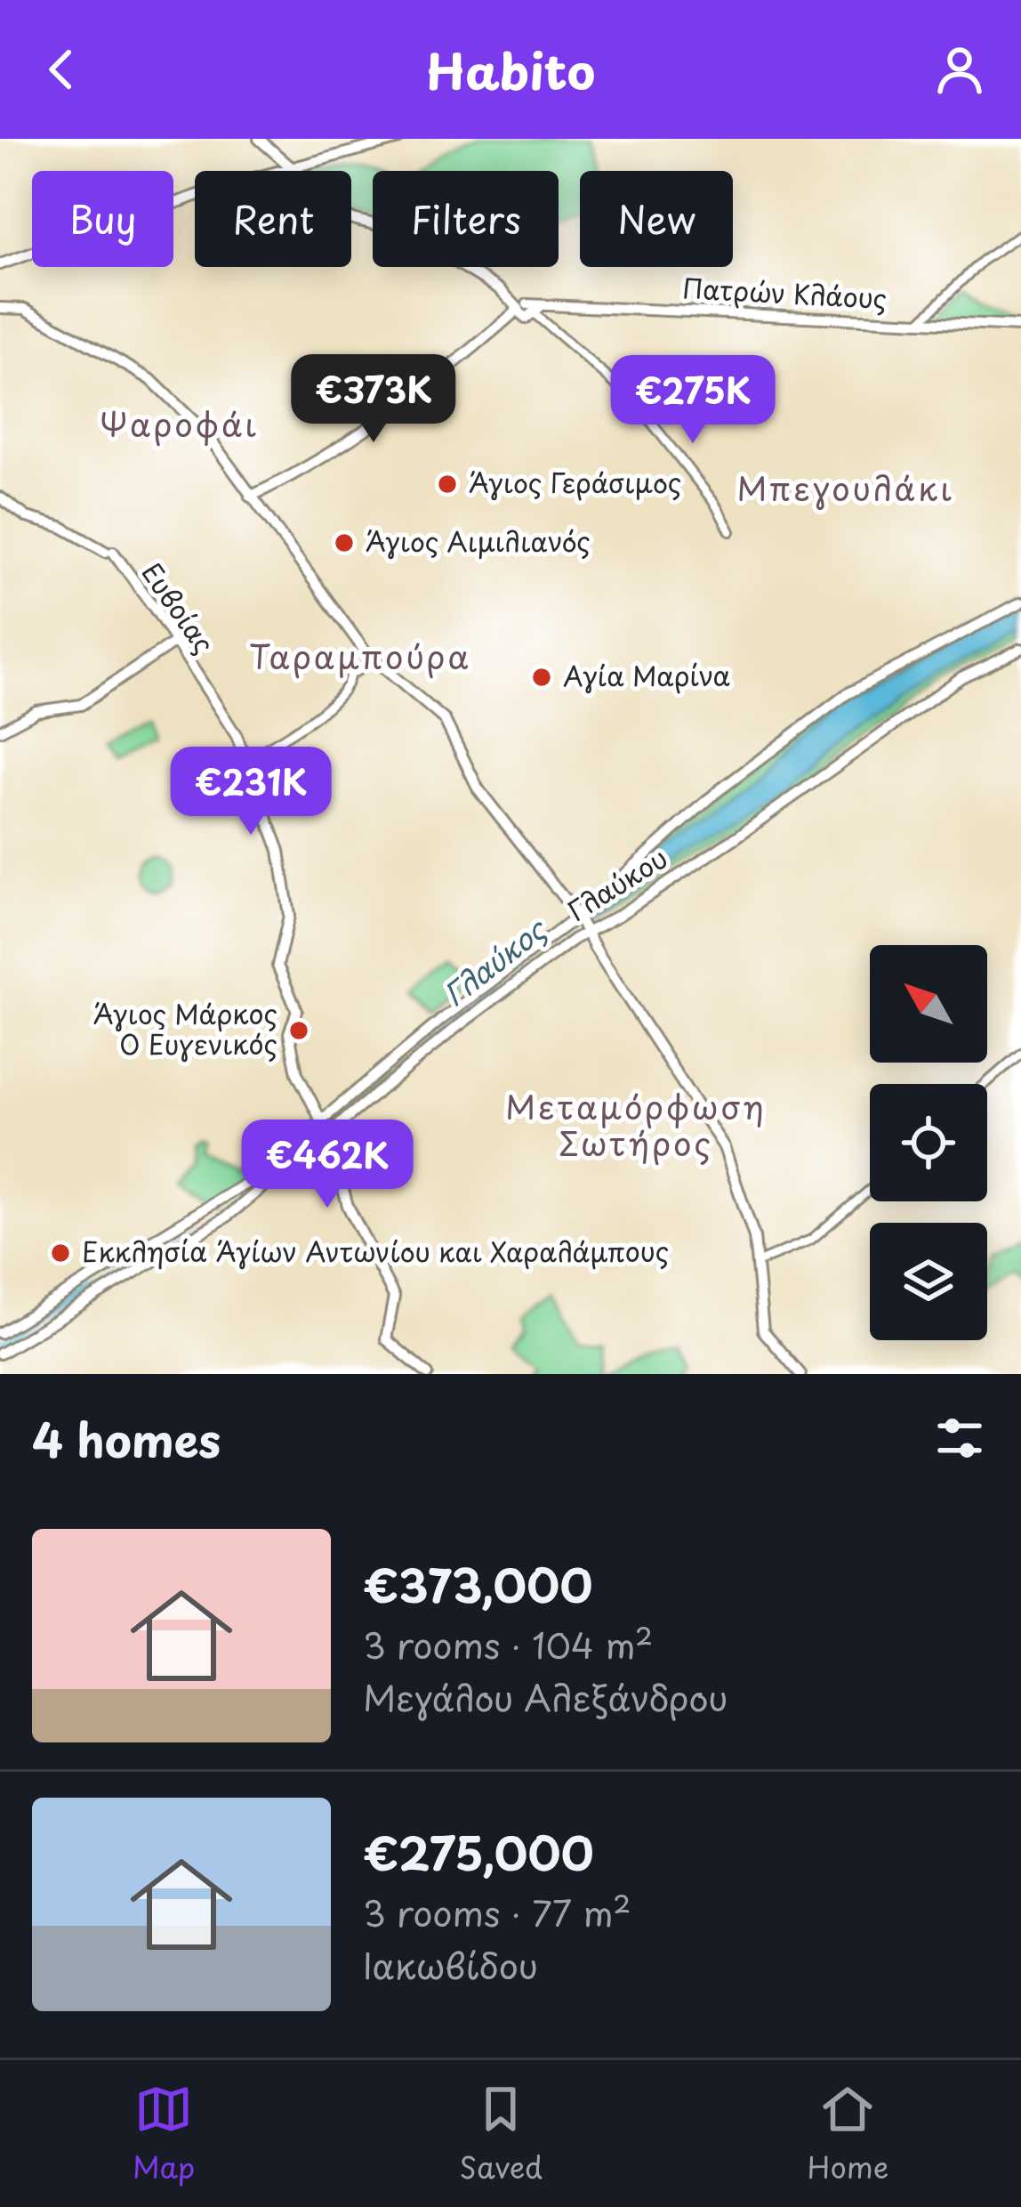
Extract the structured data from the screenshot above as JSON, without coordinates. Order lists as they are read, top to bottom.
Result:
{
  "streets": {
    "main road": ["Πατρών Κλάους", "Ευβοίας", "Γλαύκου"]
  },
  "crossings": [
    ["Ευβοίας", "Γλαύκου"]
  ],
  "districts": [
    "Ψαροφάι",
    "Μπεγουλάκι",
    "Ταραμπούρα",
    "Μεταμόρφωση Σωτήρος"
  ],
  "water": ["Γλαύκος"],
  "places": [
    "Άγιος Γεράσιμος",
    "Άγιος Αιμιλιανός",
    "Αγία Μαρίνα",
    "Άγιος Μάρκος Ο Ευγενικός",
    "Εκκλησία Άγίων Αντωνίου και Χαραλάμπους"
  ],
  "north": "top left",
  "page": {
    "header": "Habito",
    "chip": [
      "Buy",
      "Rent",
      "Filters",
      "New"
    ],
    "price": [
      "€373K",
      "€275K",
      "€231K",
      "€462K"
    ],
    "heading": "4 homes",
    "list": [
      {
        "name": "€373,000",
        "note": "3 rooms · 104 m² · Μεγάλου Αλεξάνδρου"
      },
      {
        "name": "€275,000",
        "note": "3 rooms · 77 m² · Ιακωβίδου"
      }
    ],
    "tabs": ["Map", "Saved", "Home"]
  }
}
